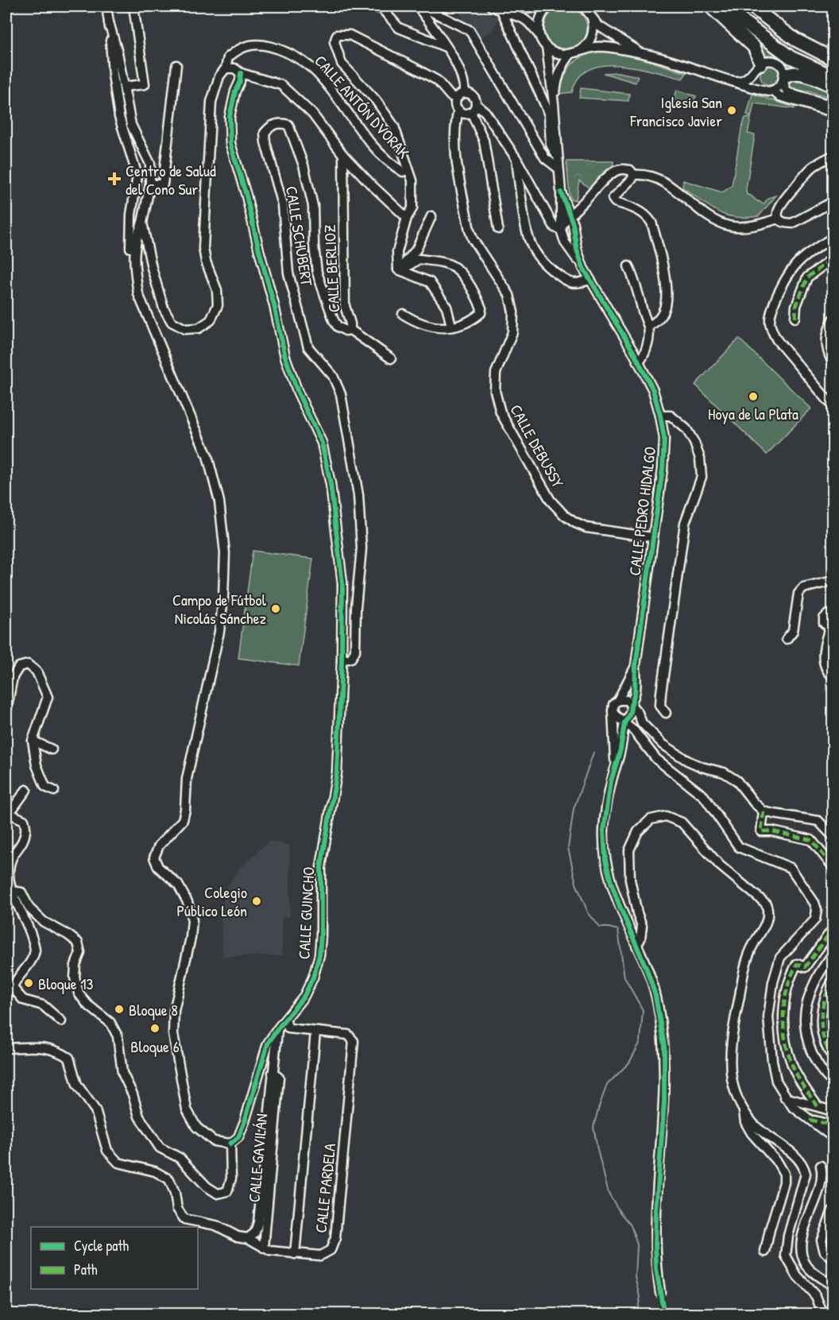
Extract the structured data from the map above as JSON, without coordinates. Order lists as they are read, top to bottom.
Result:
{
  "streets": {
    "street": [
      "CALLE ANTÓN DVORAK",
      "CALLE SCHUBERT",
      "CALLE BERLIOZ",
      "CALLE DEBUSSY",
      "CALLE PEDRO HIDALGO",
      "CALLE GUINCHO",
      "CALLE GAVILÁN",
      "CALLE PARDELA"
    ]
  },
  "crossings": [
    ["CALLE ANTÓN DVORAK", "CALLE DEBUSSY"],
    ["CALLE SCHUBERT", "CALLE BERLIOZ"],
    ["CALLE SCHUBERT", "CALLE GUINCHO"],
    ["CALLE DEBUSSY", "CALLE PEDRO HIDALGO"],
    ["CALLE GUINCHO", "CALLE GAVILÁN"],
    ["CALLE GAVILÁN", "CALLE PARDELA"]
  ],
  "places": {
    "other": [
      "Iglesia San Francisco Javier",
      "Hoya de la Plata",
      "Campo de Fútbol Nicolás Sánchez",
      "Colegio Público León",
      "Bloque 13",
      "Bloque 8",
      "Bloque 6"
    ],
    "health": ["Centro de Salud del Cono Sur"]
  },
  "legend": ["Cycle path", "Path"]
}
